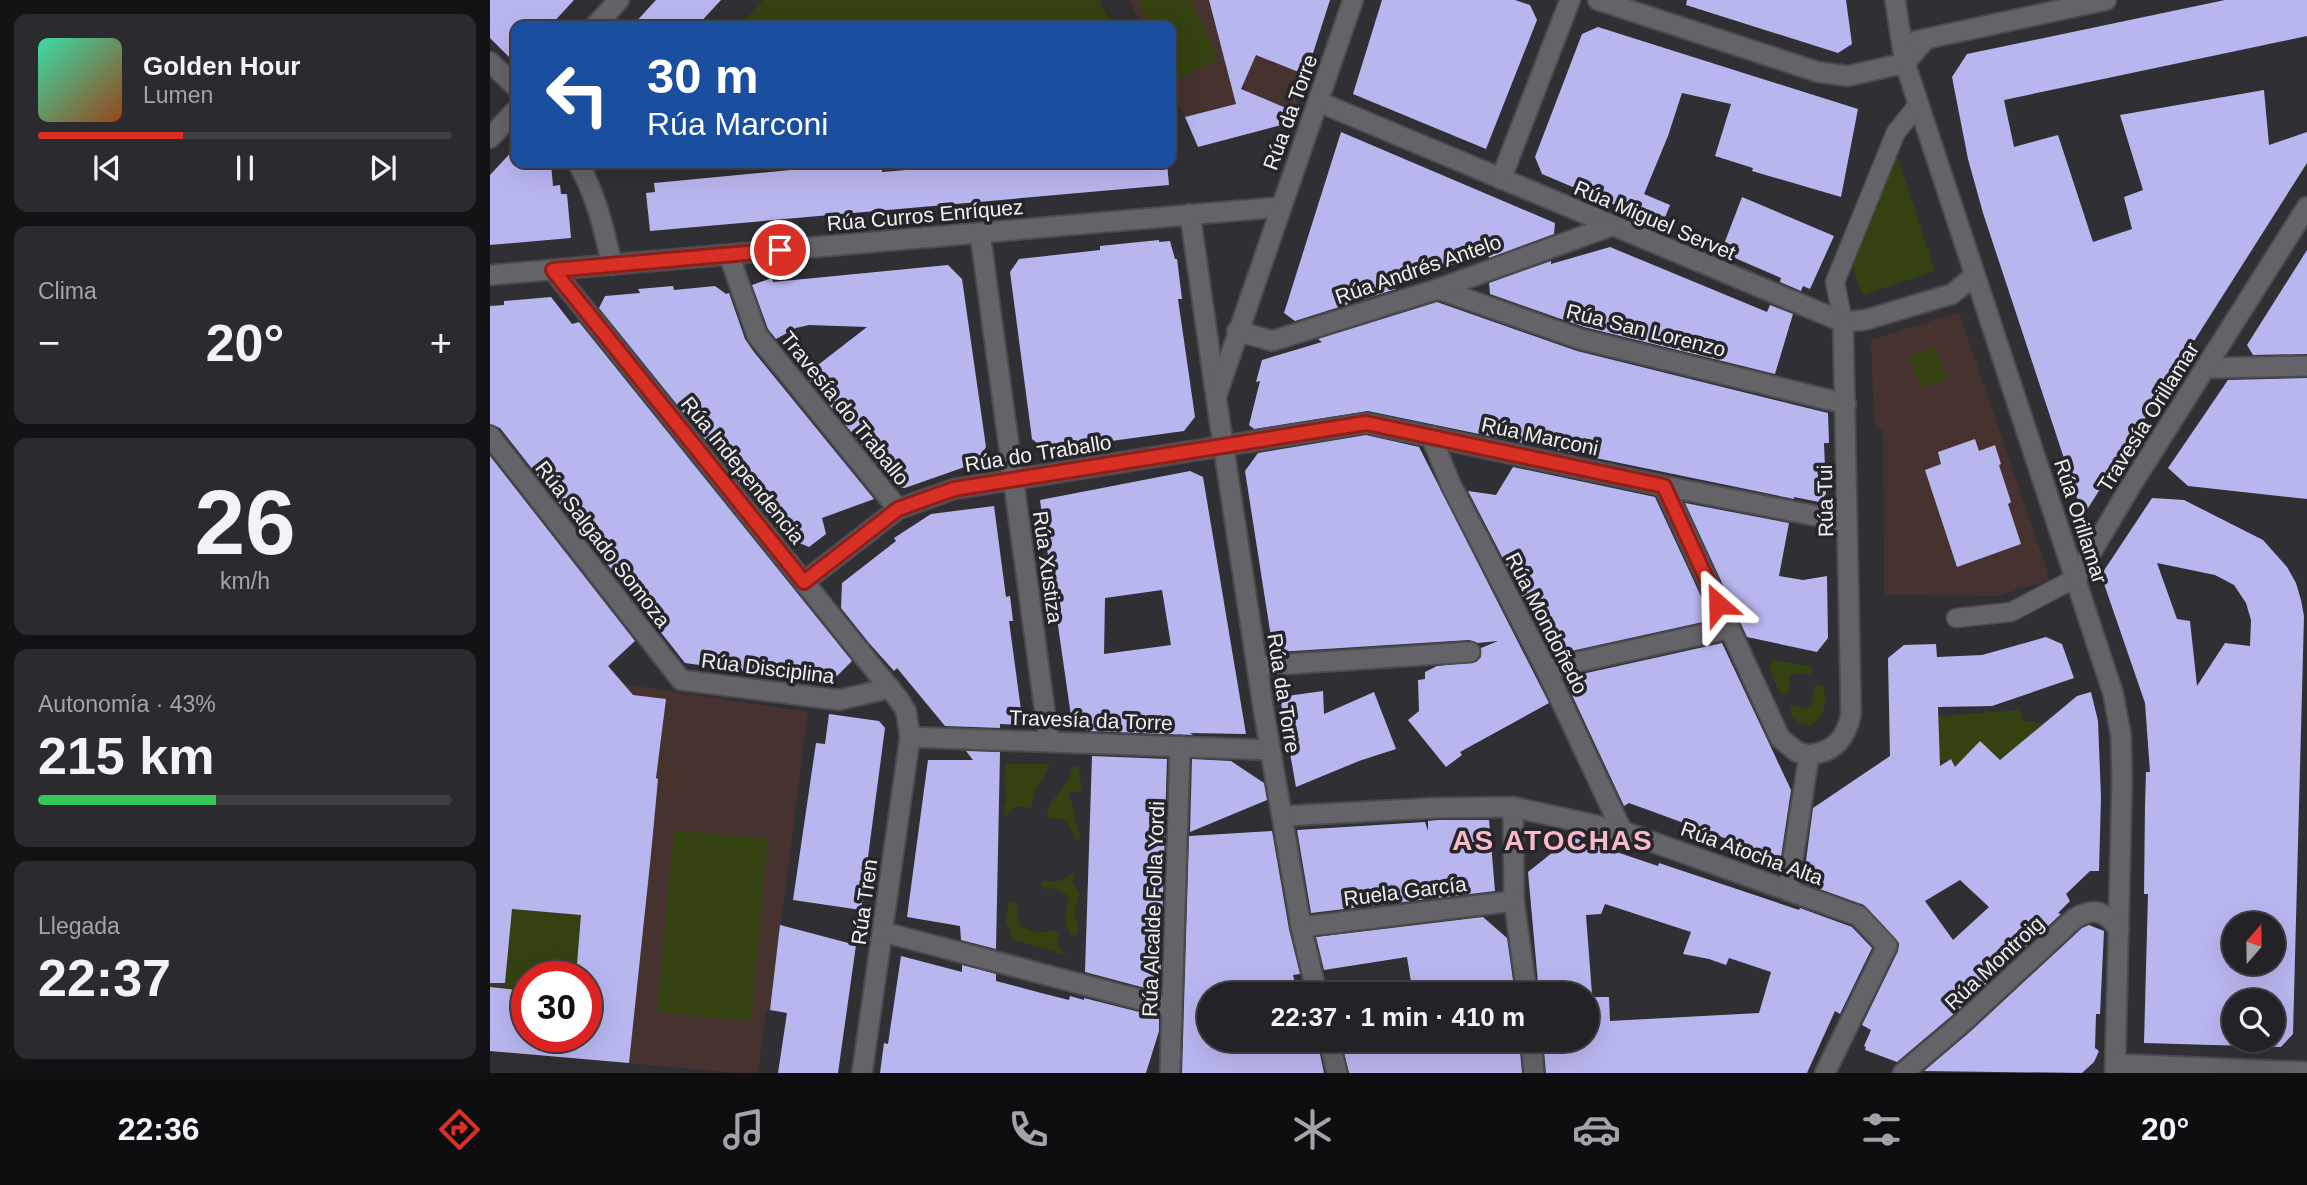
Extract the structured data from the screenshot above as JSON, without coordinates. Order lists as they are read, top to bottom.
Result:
{
  "streets": {
    "street": [
      "Rúa da Torre",
      "Rúa Curros Enríquez",
      "Rúa Miguel Servet",
      "Rúa Andrés Antelo",
      "Rúa San Lorenzo",
      "Travesía do Traballo",
      "Travesía Orillamar",
      "Rúa Marconi",
      "Rúa do Traballo",
      "Rúa Independencia",
      "Rúa Tui",
      "Rúa Orillamar",
      "Rúa Salgado Somoza",
      "Rúa Xustiza",
      "Rúa Mondoñedo",
      "Rúa Disciplina",
      "Travesía da Torre",
      "Rúa Atocha Alta",
      "Ruela García",
      "Rúa Tren",
      "Rúa Alcalde Folla Yordi",
      "Rúa Montroig"
    ]
  },
  "crossings": [
    ["Rúa da Torre", "Rúa Curros Enríquez"],
    ["Rúa da Torre", "Rúa Miguel Servet"],
    ["Rúa da Torre", "Rúa Andrés Antelo"],
    ["Rúa da Torre", "Rúa Marconi"],
    ["Rúa da Torre", "Rúa do Traballo"],
    ["Rúa da Torre", "Travesía da Torre"],
    ["Rúa da Torre", "Rúa Atocha Alta"],
    ["Rúa da Torre", "Ruela García"],
    ["Rúa Curros Enríquez", "Travesía do Traballo"],
    ["Rúa Curros Enríquez", "Rúa Independencia"],
    ["Rúa Curros Enríquez", "Rúa Xustiza"],
    ["Rúa Miguel Servet", "Rúa Andrés Antelo"],
    ["Rúa Miguel Servet", "Rúa Tui"],
    ["Rúa Andrés Antelo", "Rúa San Lorenzo"],
    ["Rúa San Lorenzo", "Rúa Tui"],
    ["Travesía do Traballo", "Rúa do Traballo"],
    ["Travesía Orillamar", "Rúa Orillamar"],
    ["Rúa Marconi", "Rúa do Traballo"],
    ["Rúa Marconi", "Rúa Tui"],
    ["Rúa Marconi", "Rúa Mondoñedo"],
    ["Rúa do Traballo", "Rúa Independencia"],
    ["Rúa do Traballo", "Rúa Xustiza"],
    ["Rúa Independencia", "Rúa Disciplina"],
    ["Rúa Independencia", "Travesía da Torre"],
    ["Rúa Independencia", "Rúa Tren"],
    ["Rúa Tui", "Rúa Orillamar"],
    ["Rúa Orillamar", "Rúa Montroig"],
    ["Rúa Salgado Somoza", "Rúa Disciplina"],
    ["Rúa Xustiza", "Travesía da Torre"],
    ["Rúa Mondoñedo", "Rúa Atocha Alta"],
    ["Travesía da Torre", "Rúa Tren"],
    ["Travesía da Torre", "Rúa Alcalde Folla Yordi"]
  ],
  "districts": ["AS ATOCHAS"],
  "north": "top",
  "page": {
    "turn": ["30 m", "Rúa Marconi"],
    "song": ["Golden Hour", "Lumen"],
    "tile": [
      "Clima",
      ["26", "km/h"],
      ["Autonomía · 43%", "215 km"],
      ["Llegada", "22:37"]
    ],
    "heat": ["−", "20°", "+"],
    "limit": "30",
    "trip": "22:37 · 1 min · 410 m",
    "tabs": ["22:36", "20°"]
  }
}
